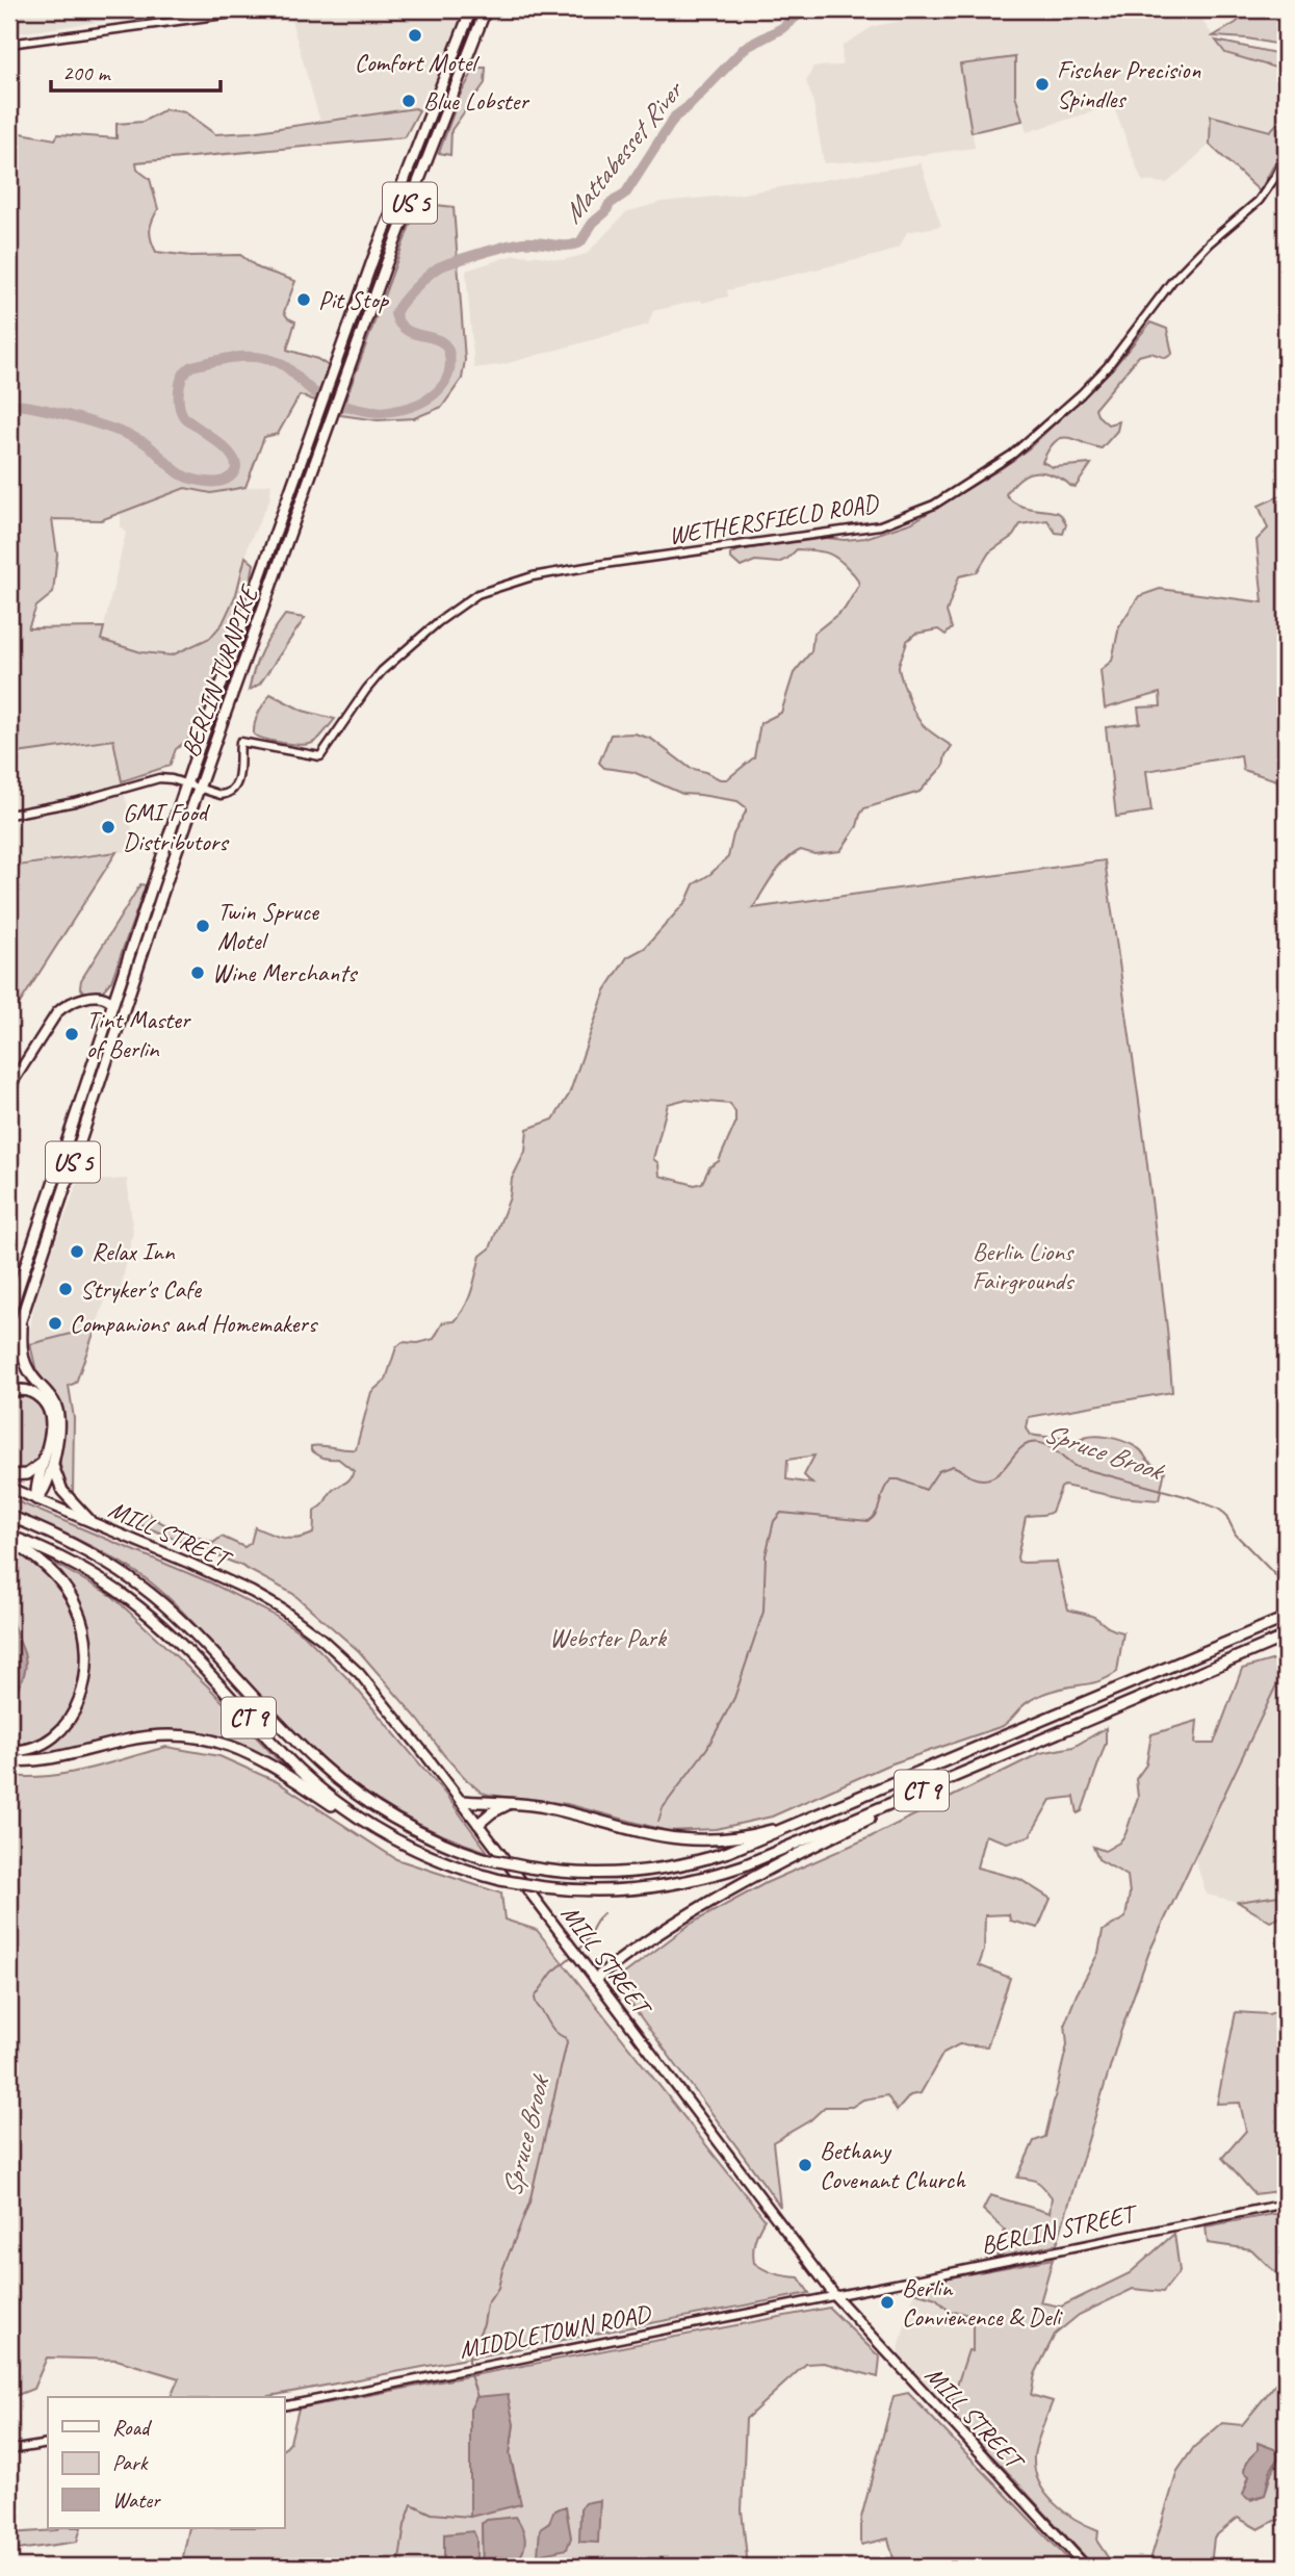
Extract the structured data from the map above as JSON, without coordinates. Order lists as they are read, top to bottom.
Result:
{
  "streets": {
    "highway": ["US 5", "BERLIN TURNPIKE", "CT 9"],
    "main road": ["MILL STREET"],
    "street": ["WETHERSFIELD ROAD", "BERLIN STREET", "MIDDLETOWN ROAD"]
  },
  "crossings": [
    ["WETHERSFIELD ROAD", "BERLIN TURNPIKE"],
    ["MILL STREET", "BERLIN STREET"],
    ["MILL STREET", "MIDDLETOWN ROAD"],
    ["BERLIN STREET", "MIDDLETOWN ROAD"]
  ],
  "water": ["Mattabesset River", "Spruce Brook"],
  "parks": ["Berlin Lions Fairgrounds", "Webster Park"],
  "places": [
    "Comfort Motel",
    "Fischer Precision Spindles",
    "Blue Lobster",
    "Pit Stop",
    "GMI Food Distributors",
    "Twin Spruce Motel",
    "Wine Merchants",
    "Tint Master of Berlin",
    "Relax Inn",
    "Stryker's Cafe",
    "Companions and Homemakers",
    "Bethany Covenant Church",
    "Berlin Convienence & Deli"
  ],
  "legend": ["Road", "Park", "Water"],
  "scale_bar": "200 m"
}
